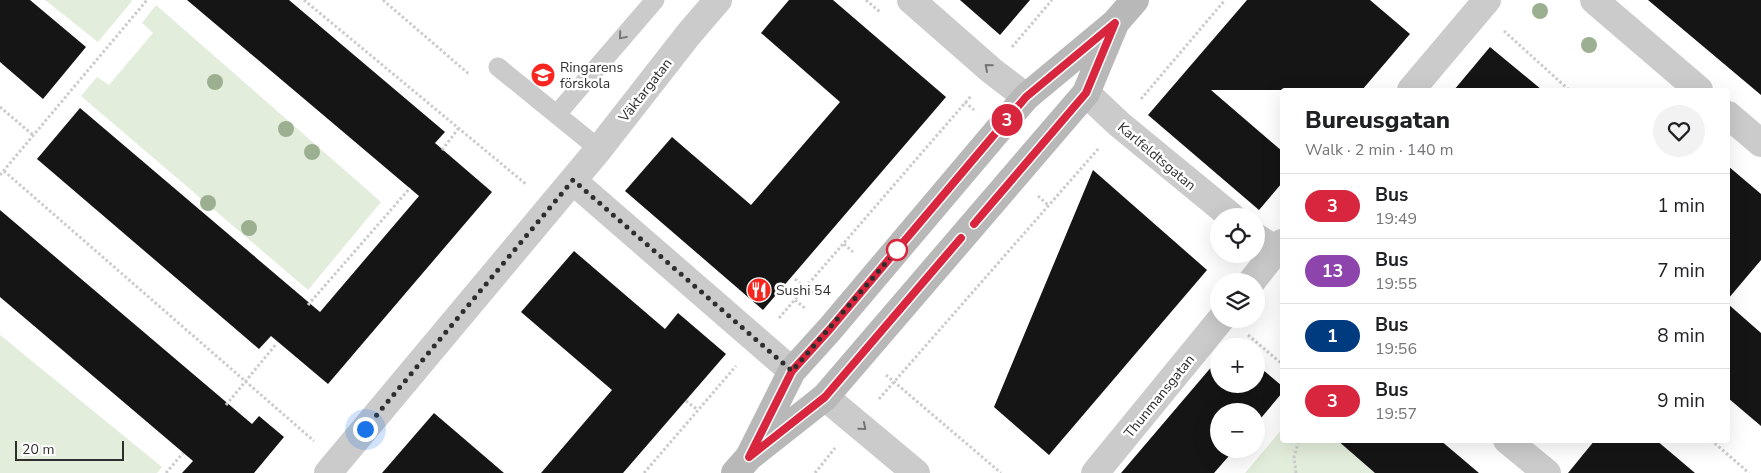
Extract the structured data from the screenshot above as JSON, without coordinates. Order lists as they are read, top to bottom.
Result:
{
  "streets": {
    "street": ["Väktargatan", "Karlfeldtsgatan", "Thunmansgatan"]
  },
  "places": {
    "school or university": ["Ringarens förskola"],
    "restaurant": ["Sushi 54"]
  },
  "lines": ["bus line 3"],
  "scale_bar": "20 m",
  "page": {
    "on_map": "3",
    "heading": ["Bureusgatan", "Walk · 2 min · 140 m"],
    "list": [
      {
        "mark": "3",
        "name": "Bus",
        "note": "19:49",
        "value": "1 min"
      },
      {
        "mark": "13",
        "name": "Bus",
        "note": "19:55",
        "value": "7 min"
      },
      {
        "mark": "1",
        "name": "Bus",
        "note": "19:56",
        "value": "8 min"
      },
      {
        "mark": "3",
        "name": "Bus",
        "note": "19:57",
        "value": "9 min"
      }
    ],
    "map_buttons": ["+", "−"],
    "scale": "20 m"
  }
}
